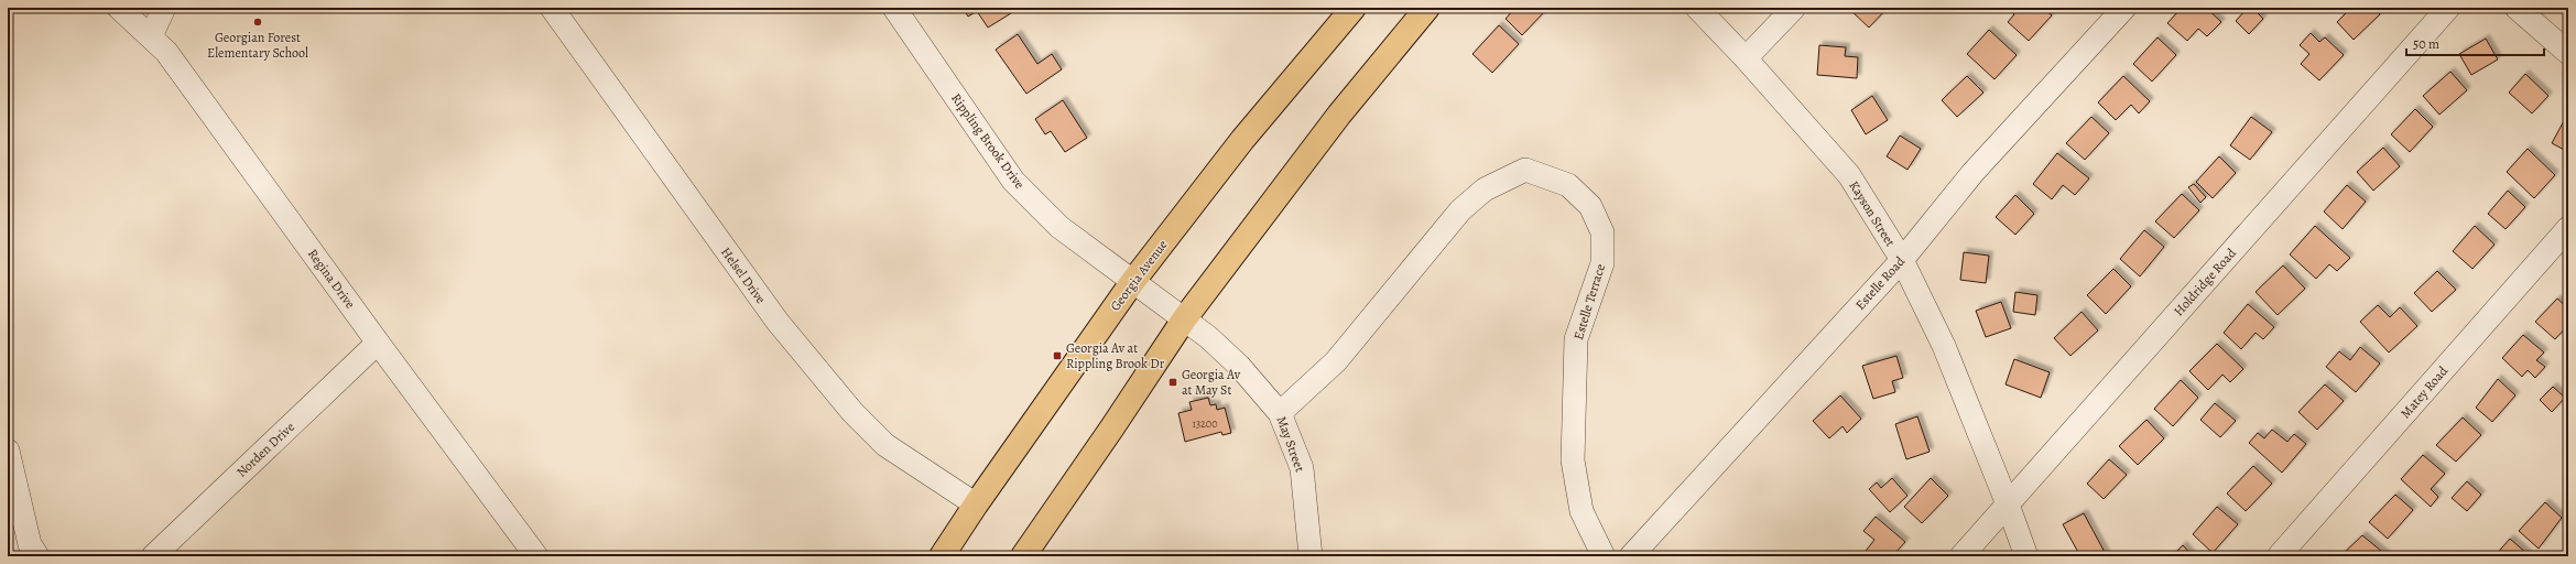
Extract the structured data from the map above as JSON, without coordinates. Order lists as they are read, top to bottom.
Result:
{
  "streets": {
    "main road": ["Georgia Avenue"],
    "street": [
      "Rippling Brook Drive",
      "Kayson Street",
      "Helsel Drive",
      "Regina Drive",
      "Holdridge Road",
      "Estelle Road",
      "Estelle Terrace",
      "Matey Road",
      "May Street",
      "Norden Drive"
    ]
  },
  "crossings": [
    ["Rippling Brook Drive", "Georgia Avenue"],
    ["Rippling Brook Drive", "May Street"],
    ["Kayson Street", "Holdridge Road"],
    ["Kayson Street", "Estelle Road"],
    ["Helsel Drive", "Georgia Avenue"],
    ["Regina Drive", "Norden Drive"],
    ["Estelle Terrace", "May Street"]
  ],
  "places": {
    "other": ["Georgian Forest Elementary School"],
    "transit": ["Georgia Av at Rippling Brook Dr", "Georgia Av at May St"]
  },
  "house_numbers": ["13200"],
  "scale_bar": "50 m"
}
